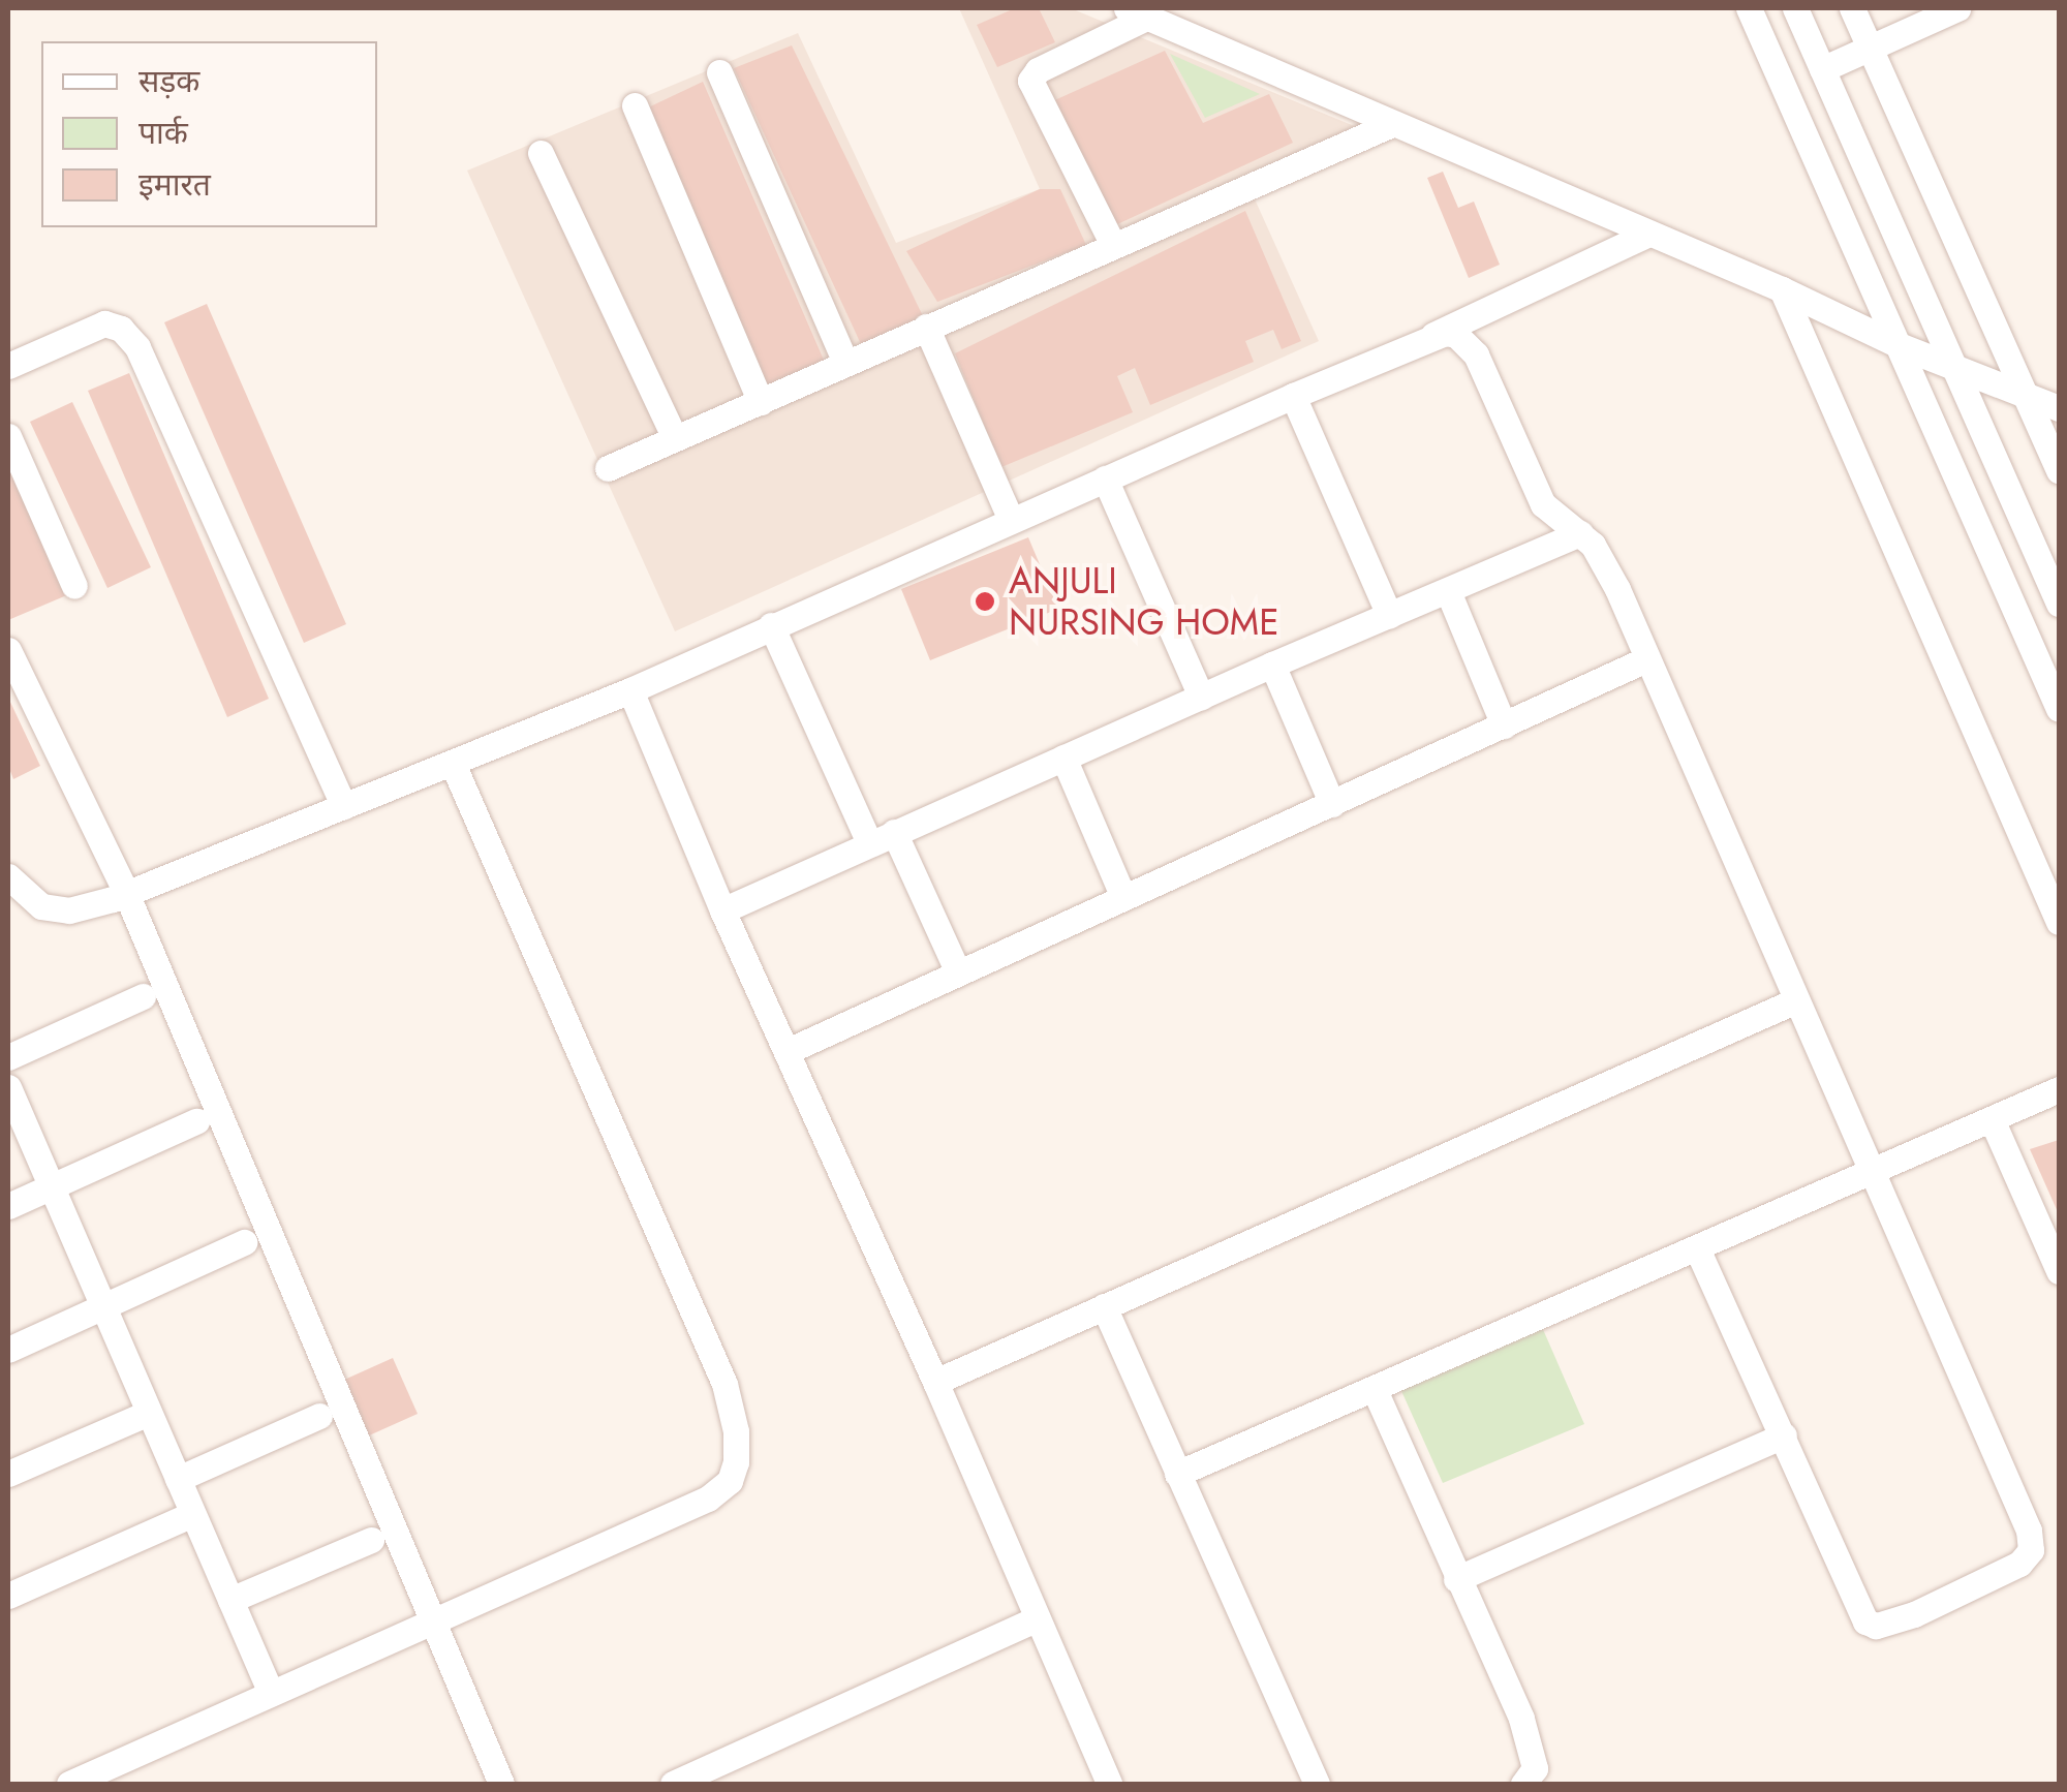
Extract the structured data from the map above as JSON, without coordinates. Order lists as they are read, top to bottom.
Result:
{
  "places": ["ANJULI NURSING HOME"],
  "legend": ["सड़क", "पार्क", "इमारत"]
}
